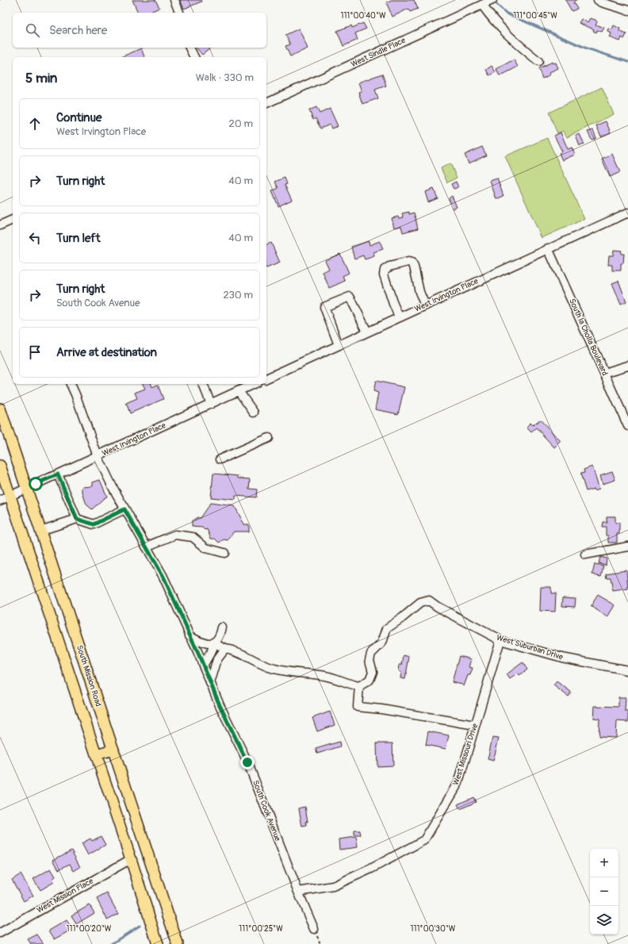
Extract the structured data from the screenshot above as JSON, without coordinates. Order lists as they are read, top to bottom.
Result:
{
  "streets": {
    "main road": ["South Mission Road"],
    "street": [
      "West Sindle Place",
      "West Irvington Place",
      "South la Cholla Boulevard",
      "West Suburban Drive",
      "West Missouri Drive",
      "South Cook Avenue",
      "West Mission Place"
    ]
  },
  "crossings": [
    ["West Irvington Place", "South la Cholla Boulevard"],
    ["West Irvington Place", "South Mission Road"],
    ["West Irvington Place", "South Cook Avenue"],
    ["West Suburban Drive", "West Missouri Drive"],
    ["West Missouri Drive", "South Cook Avenue"]
  ],
  "page": {
    "search": "Search here",
    "heading": ["5 min", "Walk · 330 m"],
    "list": [
      ["Continue", "West Irvington Place", "20 m"],
      ["Turn right", "40 m"],
      ["Turn left", "40 m"],
      ["Turn right", "South Cook Avenue", "230 m"],
      "Arrive at destination"
    ],
    "map_buttons": ["+", "−"]
  },
  "coordinates": [
    "111°00'40\"W",
    "111°00'45\"W",
    "111°00'20\"W",
    "111°00'25\"W",
    "111°00'30\"W"
  ]
}
